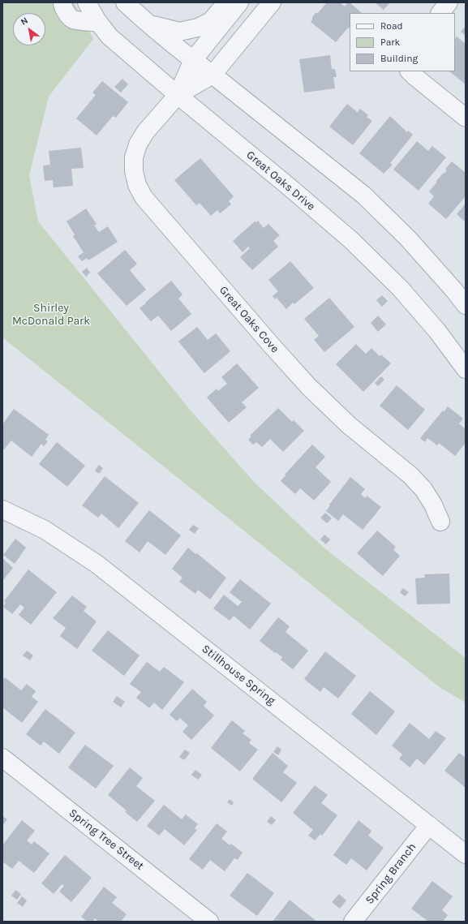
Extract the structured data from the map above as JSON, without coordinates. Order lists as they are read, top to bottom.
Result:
{
  "streets": {
    "street": [
      "Great Oaks Drive",
      "Great Oaks Cove",
      "Stillhouse Spring",
      "Spring Tree Street",
      "Spring Branch"
    ]
  },
  "crossings": [
    ["Great Oaks Drive", "Great Oaks Cove"],
    ["Stillhouse Spring", "Spring Branch"]
  ],
  "parks": ["Shirley McDonald Park"],
  "legend": ["Road", "Park", "Building"],
  "north": "top left"
}
